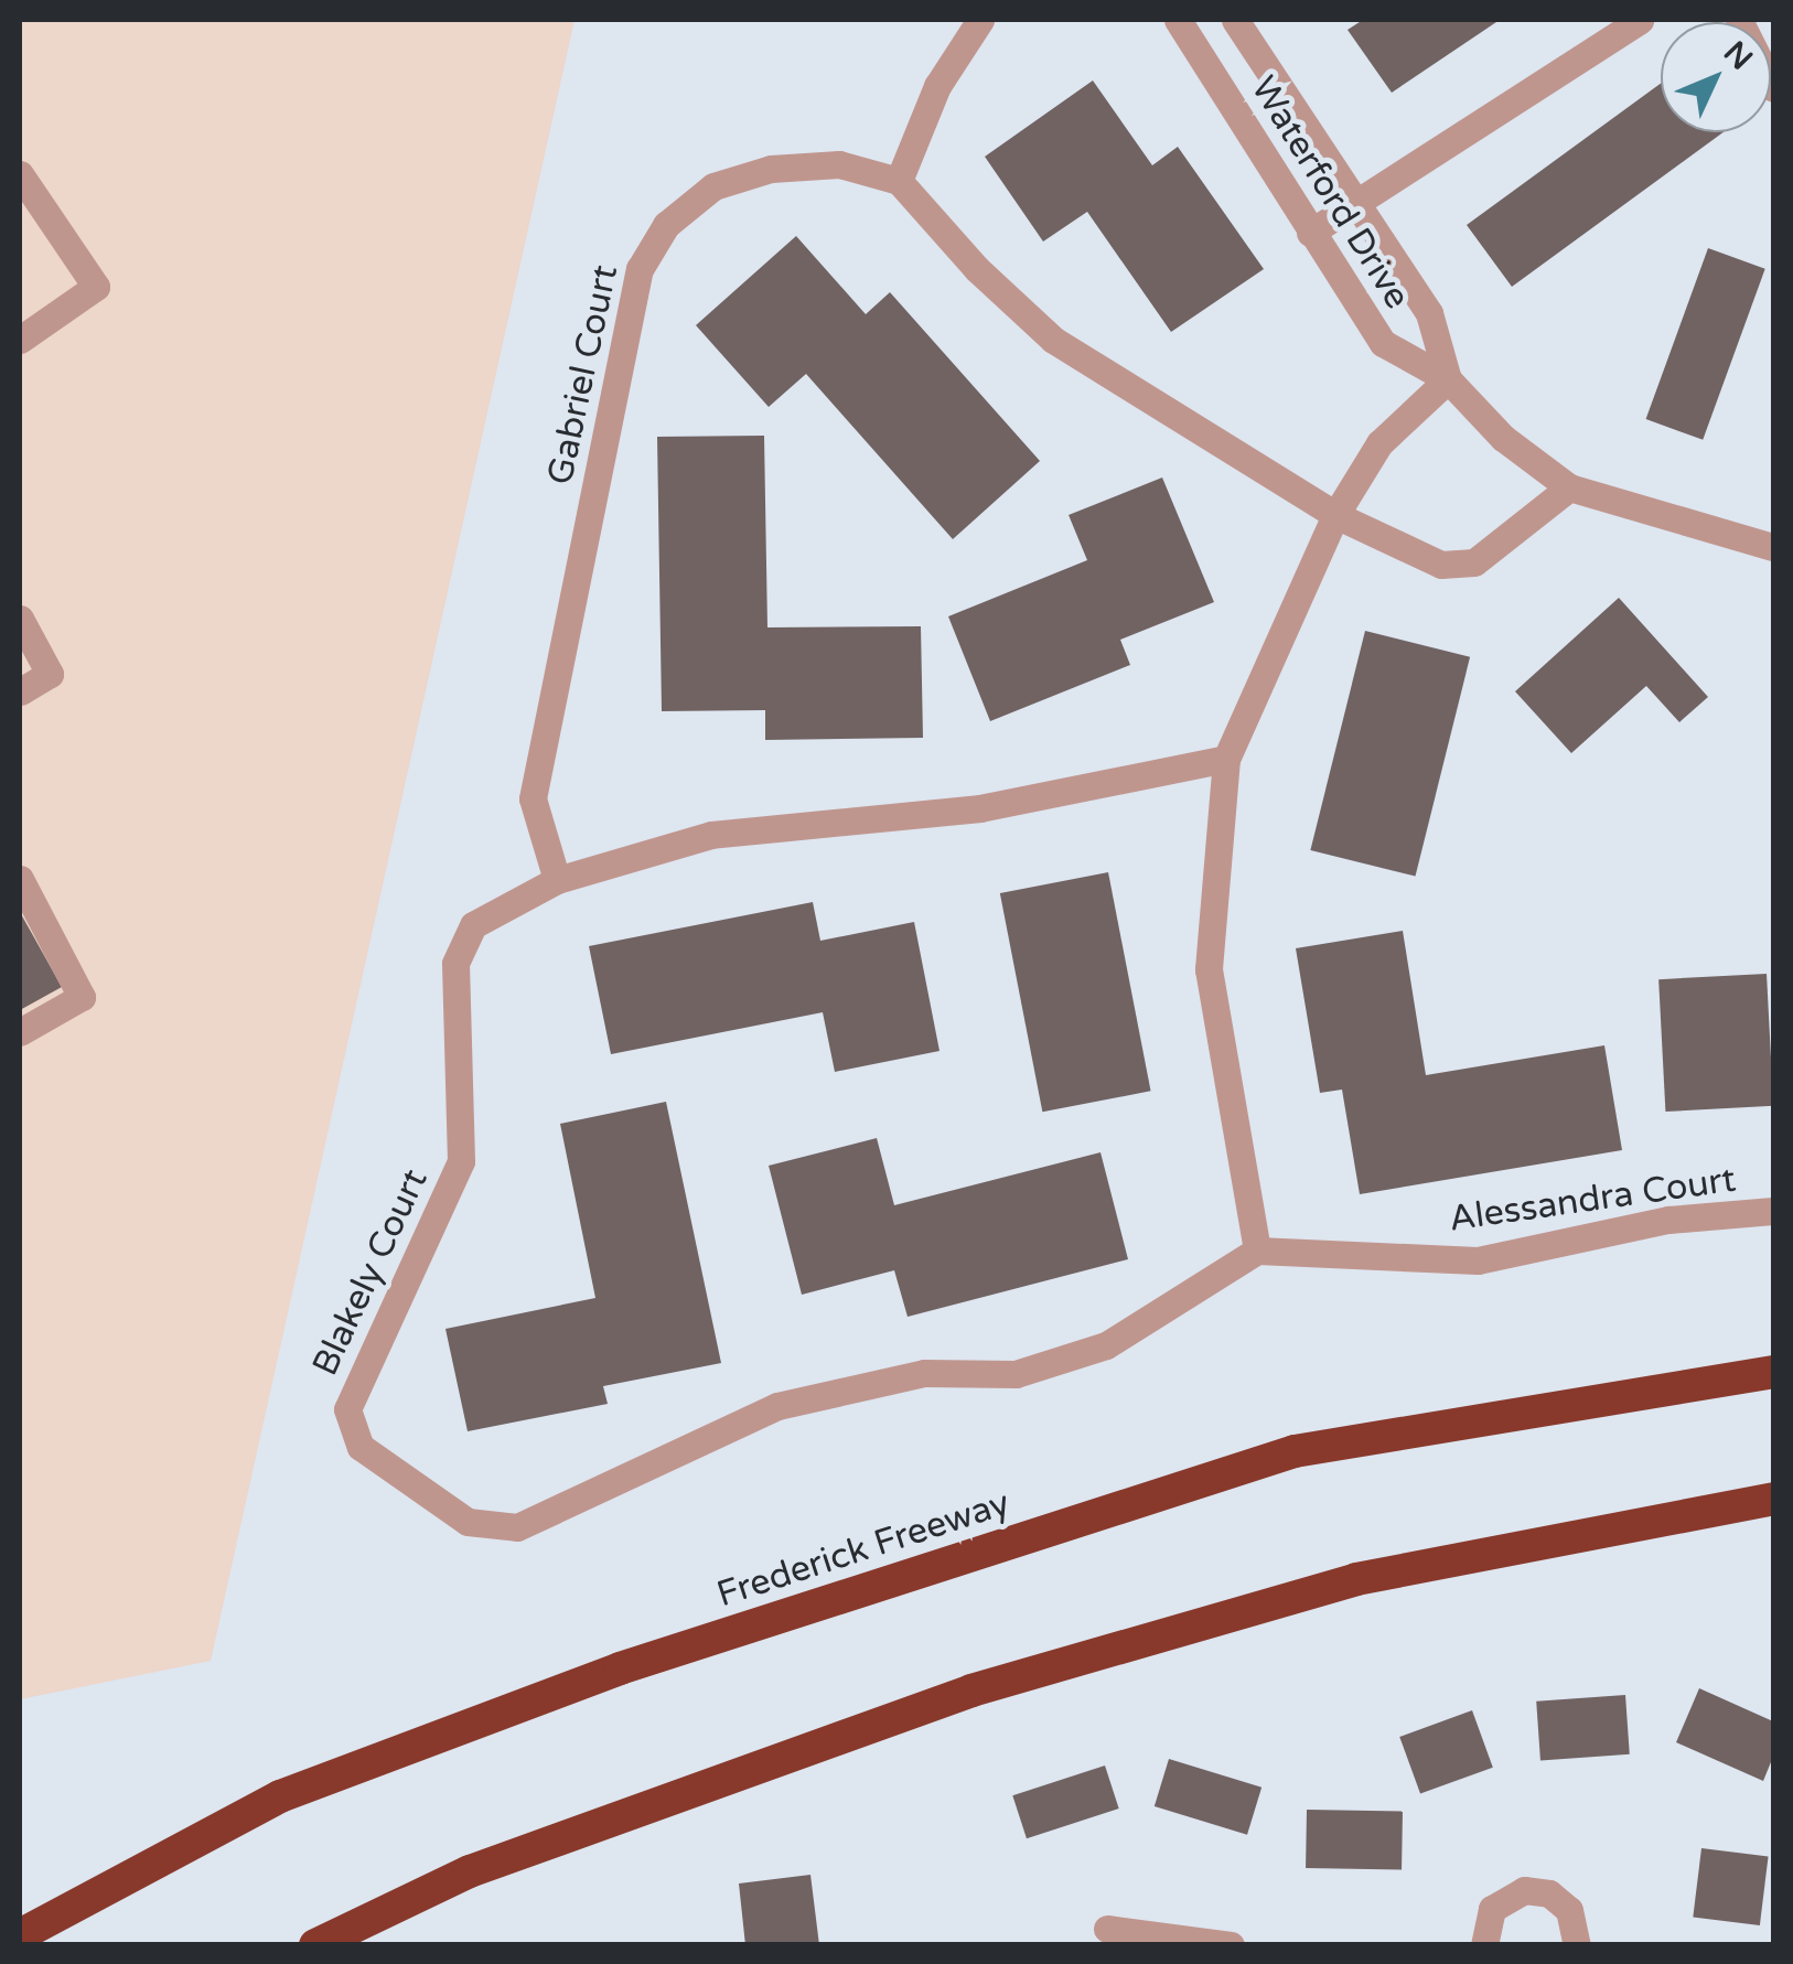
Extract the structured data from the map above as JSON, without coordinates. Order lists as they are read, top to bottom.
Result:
{
  "streets": {
    "highway": ["Frederick Freeway"],
    "street": [
      "Waterford Drive",
      "Gabriel Court",
      "Alessandra Court",
      "Blakely Court"
    ]
  },
  "crossings": [
    ["Gabriel Court", "Blakely Court"],
    ["Alessandra Court", "Blakely Court"]
  ],
  "north": "top right"
}
